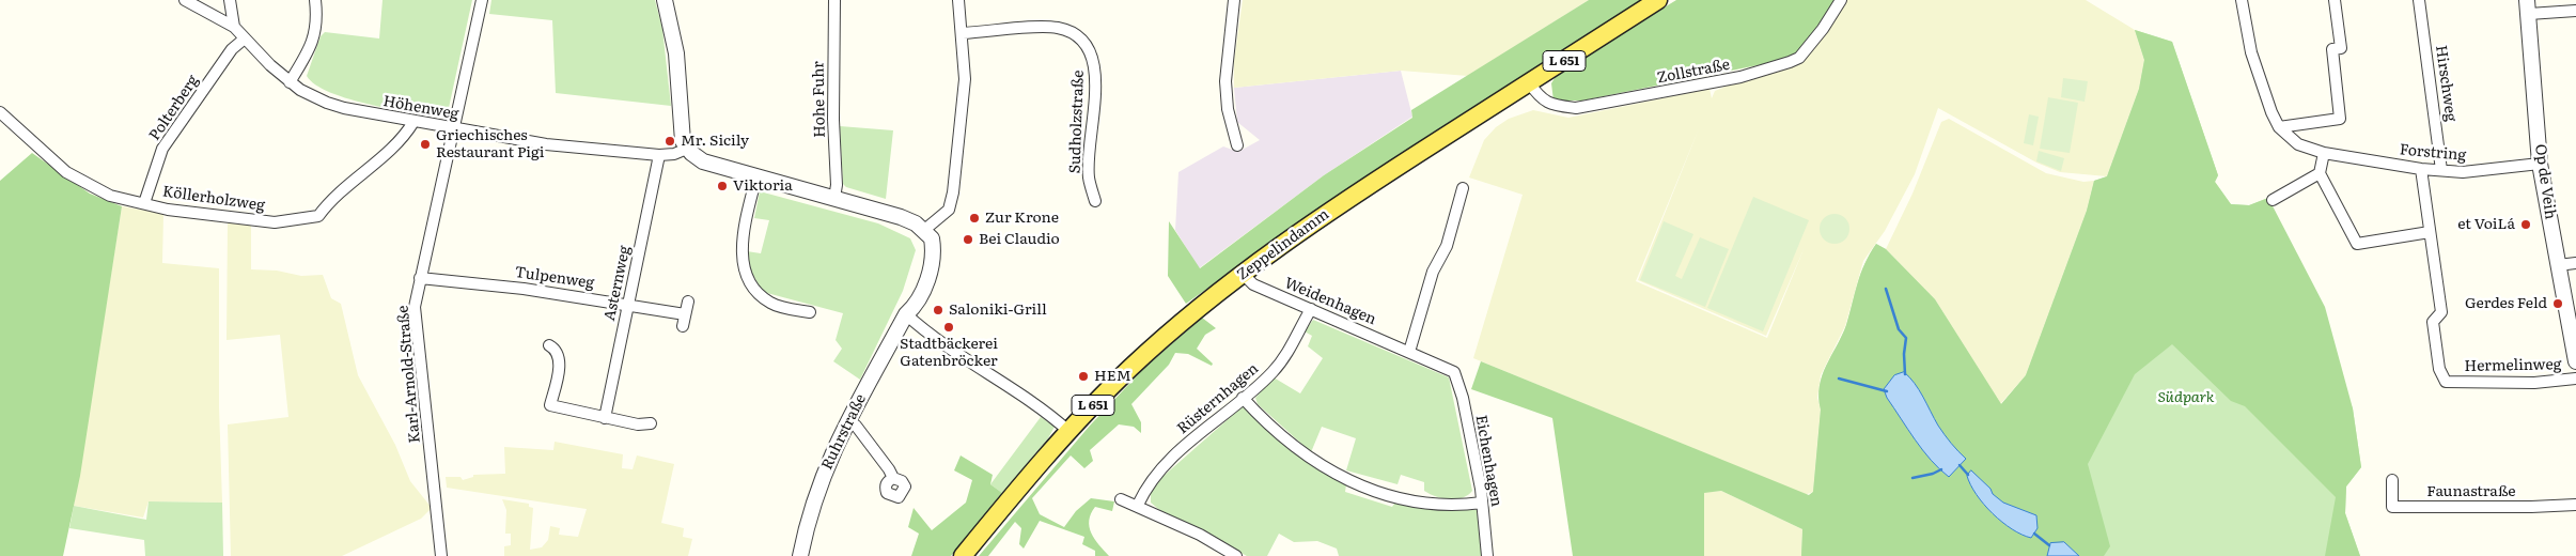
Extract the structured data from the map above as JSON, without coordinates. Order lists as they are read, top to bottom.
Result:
{
  "streets": {
    "main road": ["L 651", "Zeppelindamm"],
    "street": [
      "Zollstraße",
      "Hirschweg",
      "Hohe Fuhr",
      "Polterberg",
      "Höhenweg",
      "Sudholzstraße",
      "Forstring",
      "Op de Veih",
      "Köllerholzweg",
      "Tulpenweg",
      "Asternweg",
      "Weidenhagen",
      "Hermelinweg",
      "Karl-Arnold-Straße",
      "Rüsternhagen",
      "Ruhrstraße",
      "Eichenhagen",
      "Faunastraße"
    ]
  },
  "crossings": [
    ["Zollstraße", "Zeppelindamm"],
    ["Hirschweg", "Forstring"],
    ["Polterberg", "Höhenweg"],
    ["Polterberg", "Köllerholzweg"],
    ["Höhenweg", "Köllerholzweg"],
    ["Höhenweg", "Asternweg"],
    ["Höhenweg", "Karl-Arnold-Straße"],
    ["Forstring", "Op de Veih"],
    ["Forstring", "Hermelinweg"],
    ["Zeppelindamm", "Weidenhagen"],
    ["Tulpenweg", "Asternweg"],
    ["Tulpenweg", "Karl-Arnold-Straße"],
    ["Weidenhagen", "Rüsternhagen"],
    ["Weidenhagen", "Eichenhagen"]
  ],
  "parks": ["Südpark"],
  "places": [
    "Mr. Sicily",
    "Griechisches Restaurant Pigi",
    "Viktoria",
    "Zur Krone",
    "et VoiLá",
    "Bei Claudio",
    "Gerdes Feld",
    "Saloniki-Grill",
    "Stadtbäckerei Gatenbröcker",
    "HEM"
  ]
}
